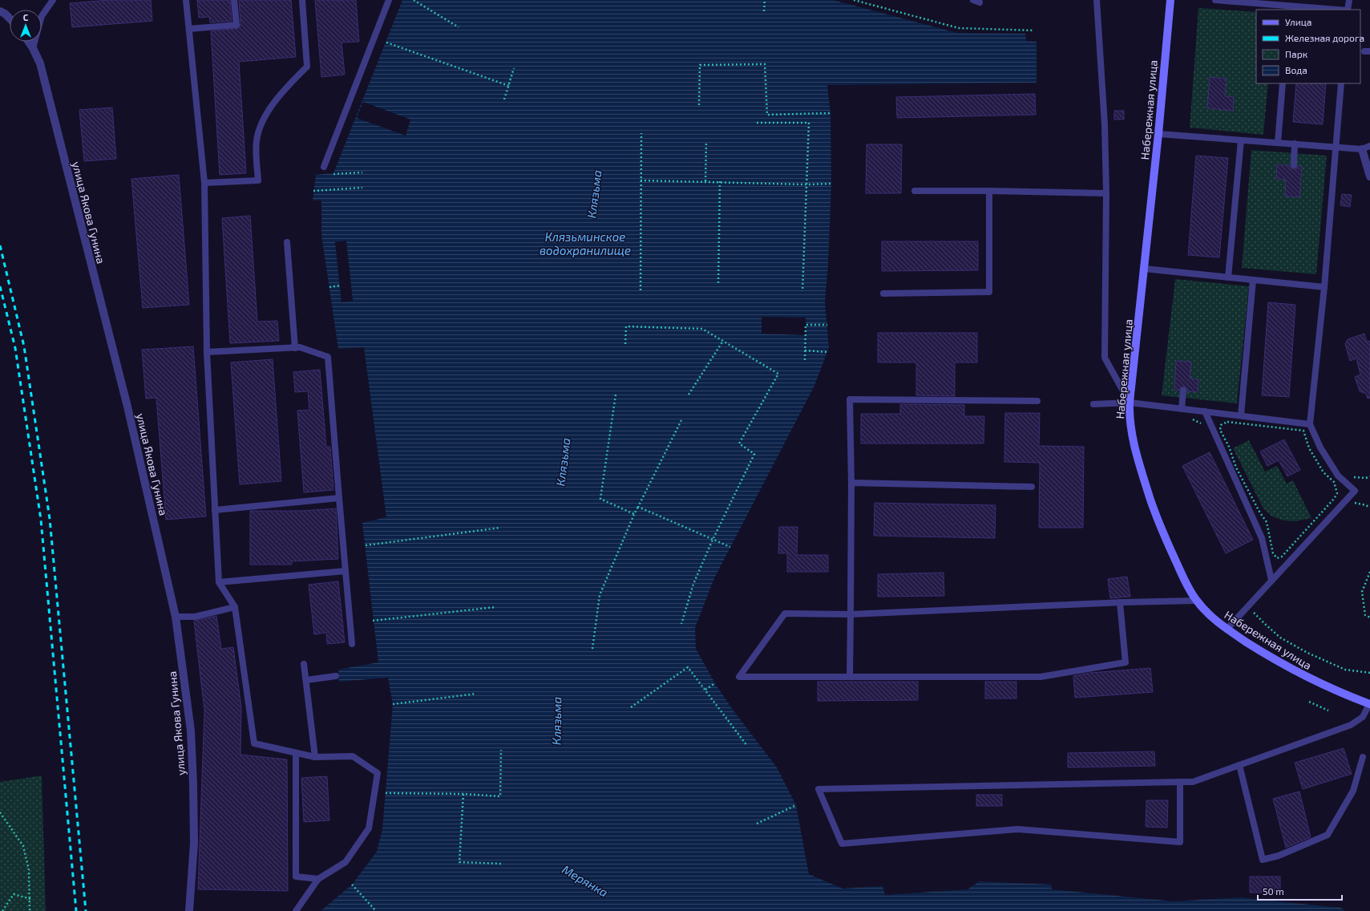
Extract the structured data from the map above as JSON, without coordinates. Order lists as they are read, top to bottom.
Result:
{
  "streets": {
    "street": ["Набережная улица", "улица Якова Гунина"]
  },
  "water": ["Клязьма", "Клязьминское водохранилище", "Мерянка"],
  "legend": [
    "Улица",
    "Железная дорога",
    "Парк",
    "Вода"
  ],
  "scale_bar": "50 m",
  "north": "top"
}
